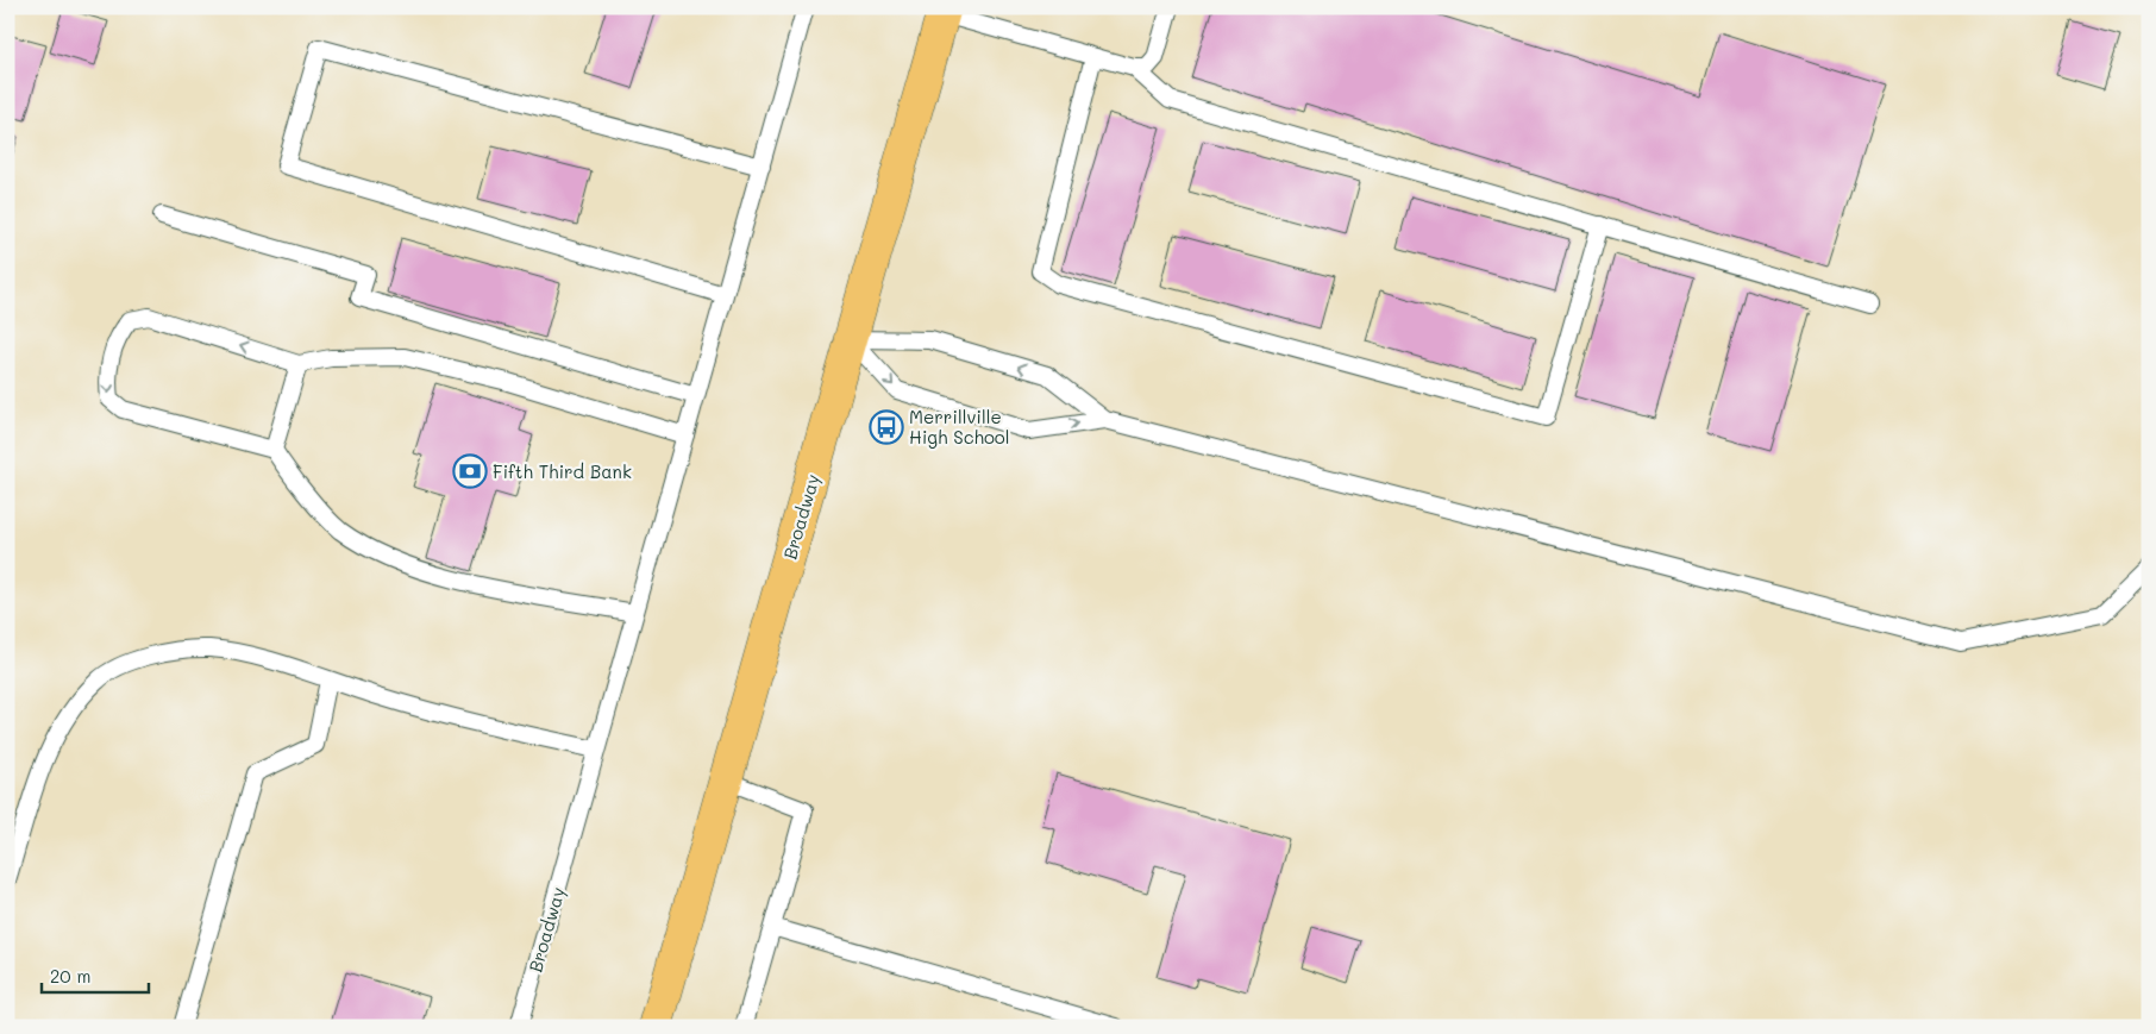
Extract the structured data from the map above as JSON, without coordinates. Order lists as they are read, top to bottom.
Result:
{
  "streets": {
    "main road": ["Broadway"]
  },
  "places": {
    "bus stop": ["Merrillville High School"],
    "bank": ["Fifth Third Bank"]
  },
  "scale_bar": "20 m"
}
